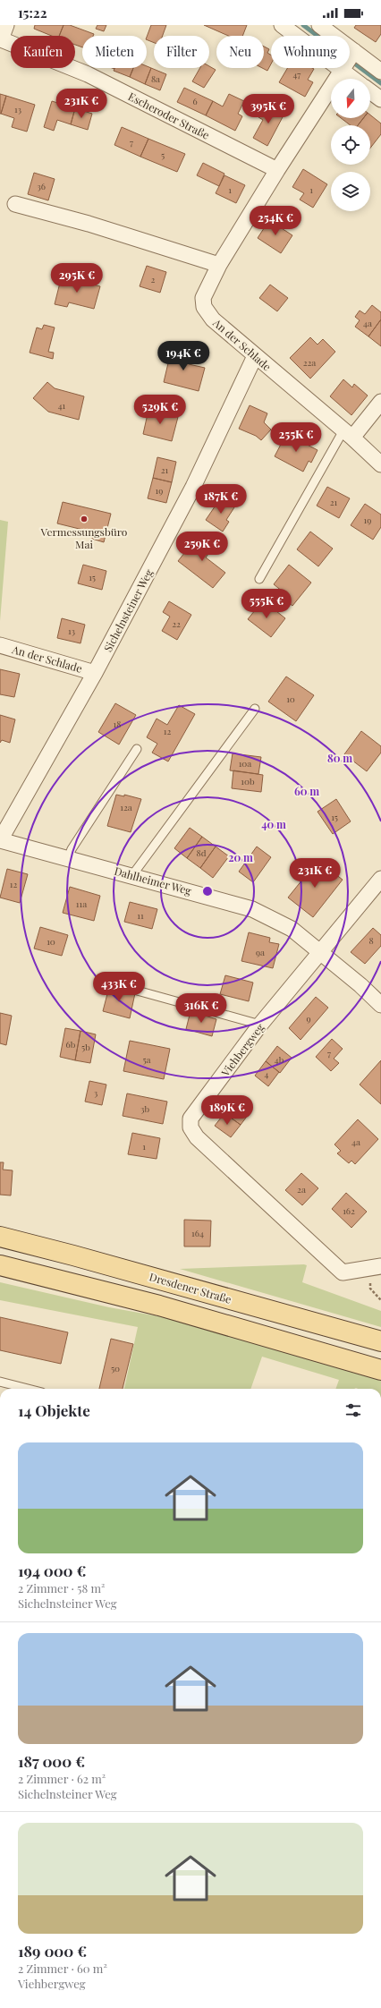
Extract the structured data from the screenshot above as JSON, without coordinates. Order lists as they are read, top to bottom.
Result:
{
  "streets": {
    "main road": ["Dresdener Straße"],
    "street": [
      "Escheroder Straße",
      "An der Schlade",
      "Sichelnsteiner Weg",
      "Dahlheimer Weg",
      "Viehbergweg"
    ]
  },
  "crossings": [
    ["An der Schlade", "Sichelnsteiner Weg"],
    ["Sichelnsteiner Weg", "Dahlheimer Weg"],
    ["Dahlheimer Weg", "Viehbergweg"]
  ],
  "places": ["Vermessungsbüro Mai"],
  "house_numbers": [
    "47",
    "8a",
    "6",
    "13",
    "7",
    "5",
    "36",
    "1",
    "1",
    "2",
    "4a",
    "22a",
    "41",
    "21",
    "19",
    "21",
    "19",
    "15",
    "22",
    "13",
    "10",
    "18",
    "12",
    "10a",
    "10b",
    "12a",
    "15",
    "8d",
    "12",
    "11a",
    "11",
    "8",
    "10",
    "9a",
    "9",
    "6b",
    "5b",
    "7",
    "5a",
    "4b",
    "4",
    "3",
    "3b",
    "4a",
    "1",
    "2a",
    "162",
    "164",
    "50"
  ],
  "north": "bottom",
  "page": {
    "status": "15:22",
    "chip": [
      "Kaufen",
      "Mieten",
      "Filter",
      "Neu",
      "Wohnung"
    ],
    "price": [
      "231K €",
      "395K €",
      "254K €",
      "295K €",
      "194K €",
      "529K €",
      "255K €",
      "187K €",
      "259K €",
      "555K €",
      "231K €",
      "433K €",
      "316K €",
      "189K €"
    ],
    "heading": "14 Objekte",
    "list": [
      {
        "name": "194 000 €",
        "note": "2 Zimmer · 58 m² · Sichelnsteiner Weg"
      },
      {
        "name": "187 000 €",
        "note": "2 Zimmer · 62 m² · Sichelnsteiner Weg"
      },
      {
        "name": "189 000 €",
        "note": "2 Zimmer · 60 m² · Viehbergweg"
      }
    ]
  },
  "rings": [
    "80 m",
    "60 m",
    "40 m",
    "20 m"
  ]
}
